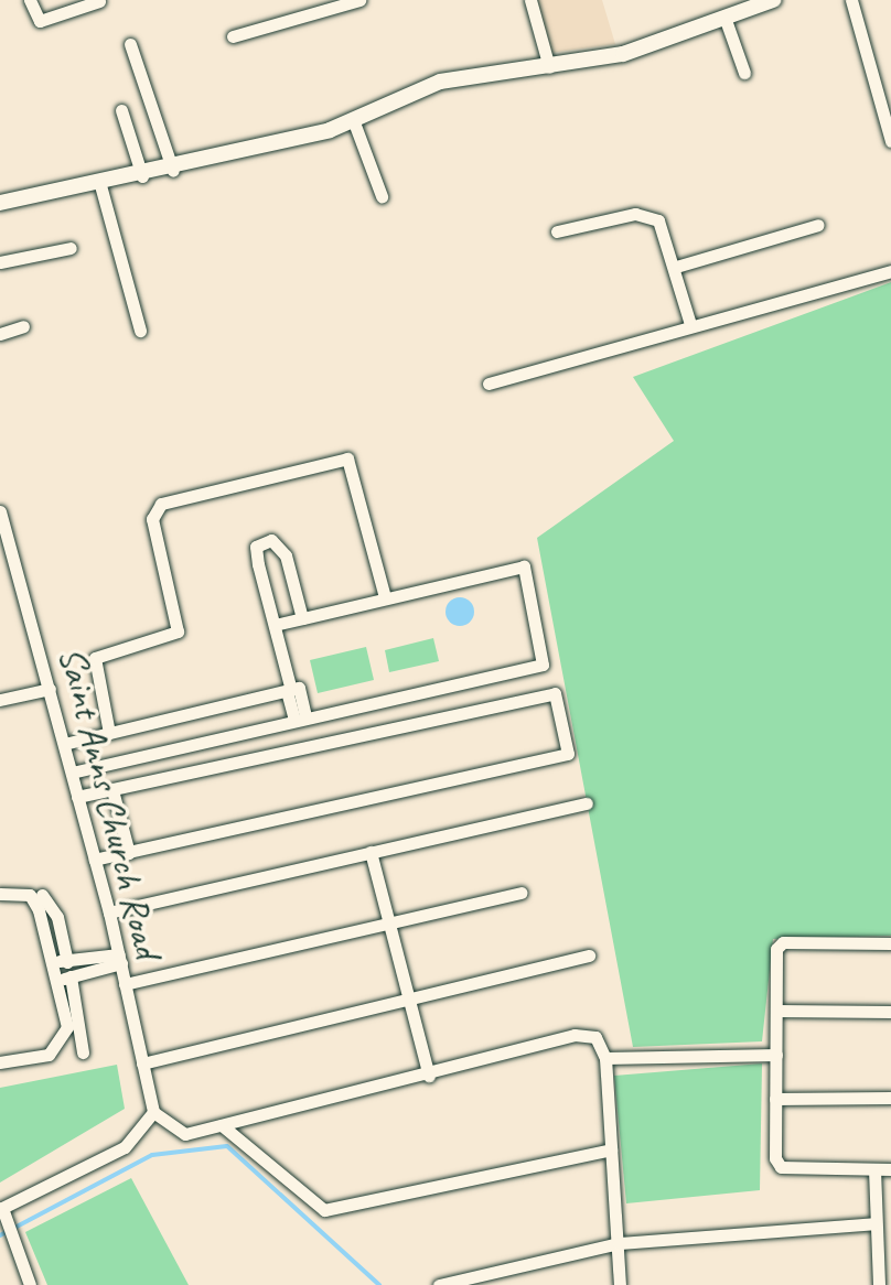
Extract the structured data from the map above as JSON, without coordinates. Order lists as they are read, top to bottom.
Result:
{
  "streets": {
    "street": ["Saint Anns Church Road"]
  }
}
